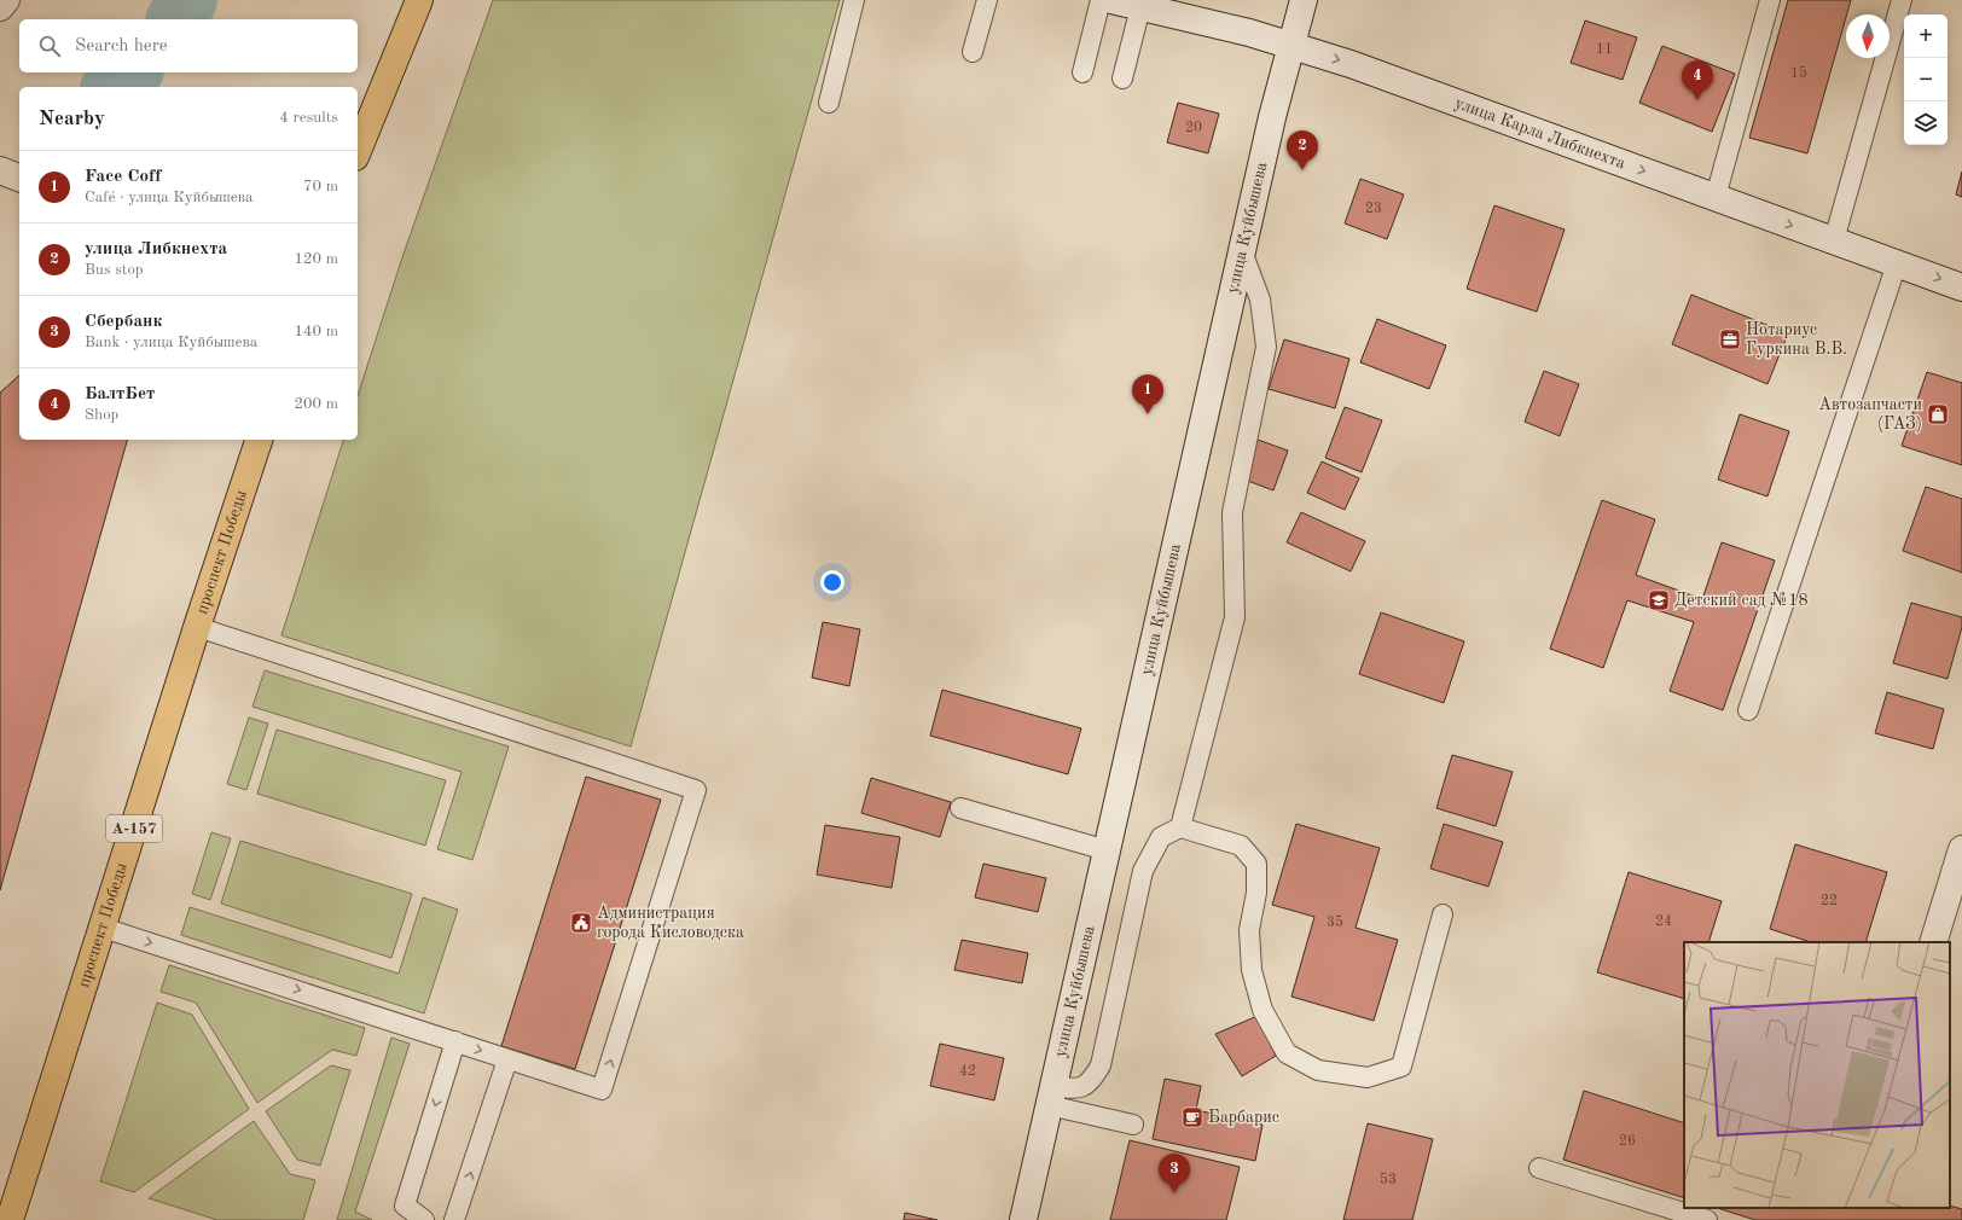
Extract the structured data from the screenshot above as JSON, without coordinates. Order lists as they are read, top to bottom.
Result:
{
  "streets": {
    "main road": ["проспект Победы", "А-157"],
    "street": ["улица Карла Либкнехта", "улица Куйбышева"]
  },
  "crossings": [
    ["улица Карла Либкнехта", "улица Куйбышева"]
  ],
  "one_way": ["улица Карла Либкнехта"],
  "places": {
    "office": ["Нотариус Гуркина В.В."],
    "shop": ["Автозапчасти (ГАЗ)"],
    "school or university": ["Детский сад №18"],
    "public building": ["Администрация города Кисловодска"],
    "cafe": ["Барбарис"]
  },
  "house_numbers": [
    "11",
    "15",
    "20",
    "23",
    "22",
    "24",
    "35",
    "42",
    "26",
    "53"
  ],
  "north": "bottom",
  "page": {
    "map_buttons": ["+", "−"],
    "search": "Search here",
    "pins": [
      "4",
      "2",
      "1",
      "3"
    ],
    "heading": ["Nearby", "4 results"],
    "list": [
      {
        "mark": "1",
        "name": "Face Coff",
        "note": "Café · улица Куйбышева",
        "value": "70 m"
      },
      {
        "mark": "2",
        "name": "улица Либкнехта",
        "note": "Bus stop",
        "value": "120 m"
      },
      {
        "mark": "3",
        "name": "Сбербанк",
        "note": "Bank · улица Куйбышева",
        "value": "140 m"
      },
      {
        "mark": "4",
        "name": "БалтБет",
        "note": "Shop",
        "value": "200 m"
      }
    ]
  }
}
